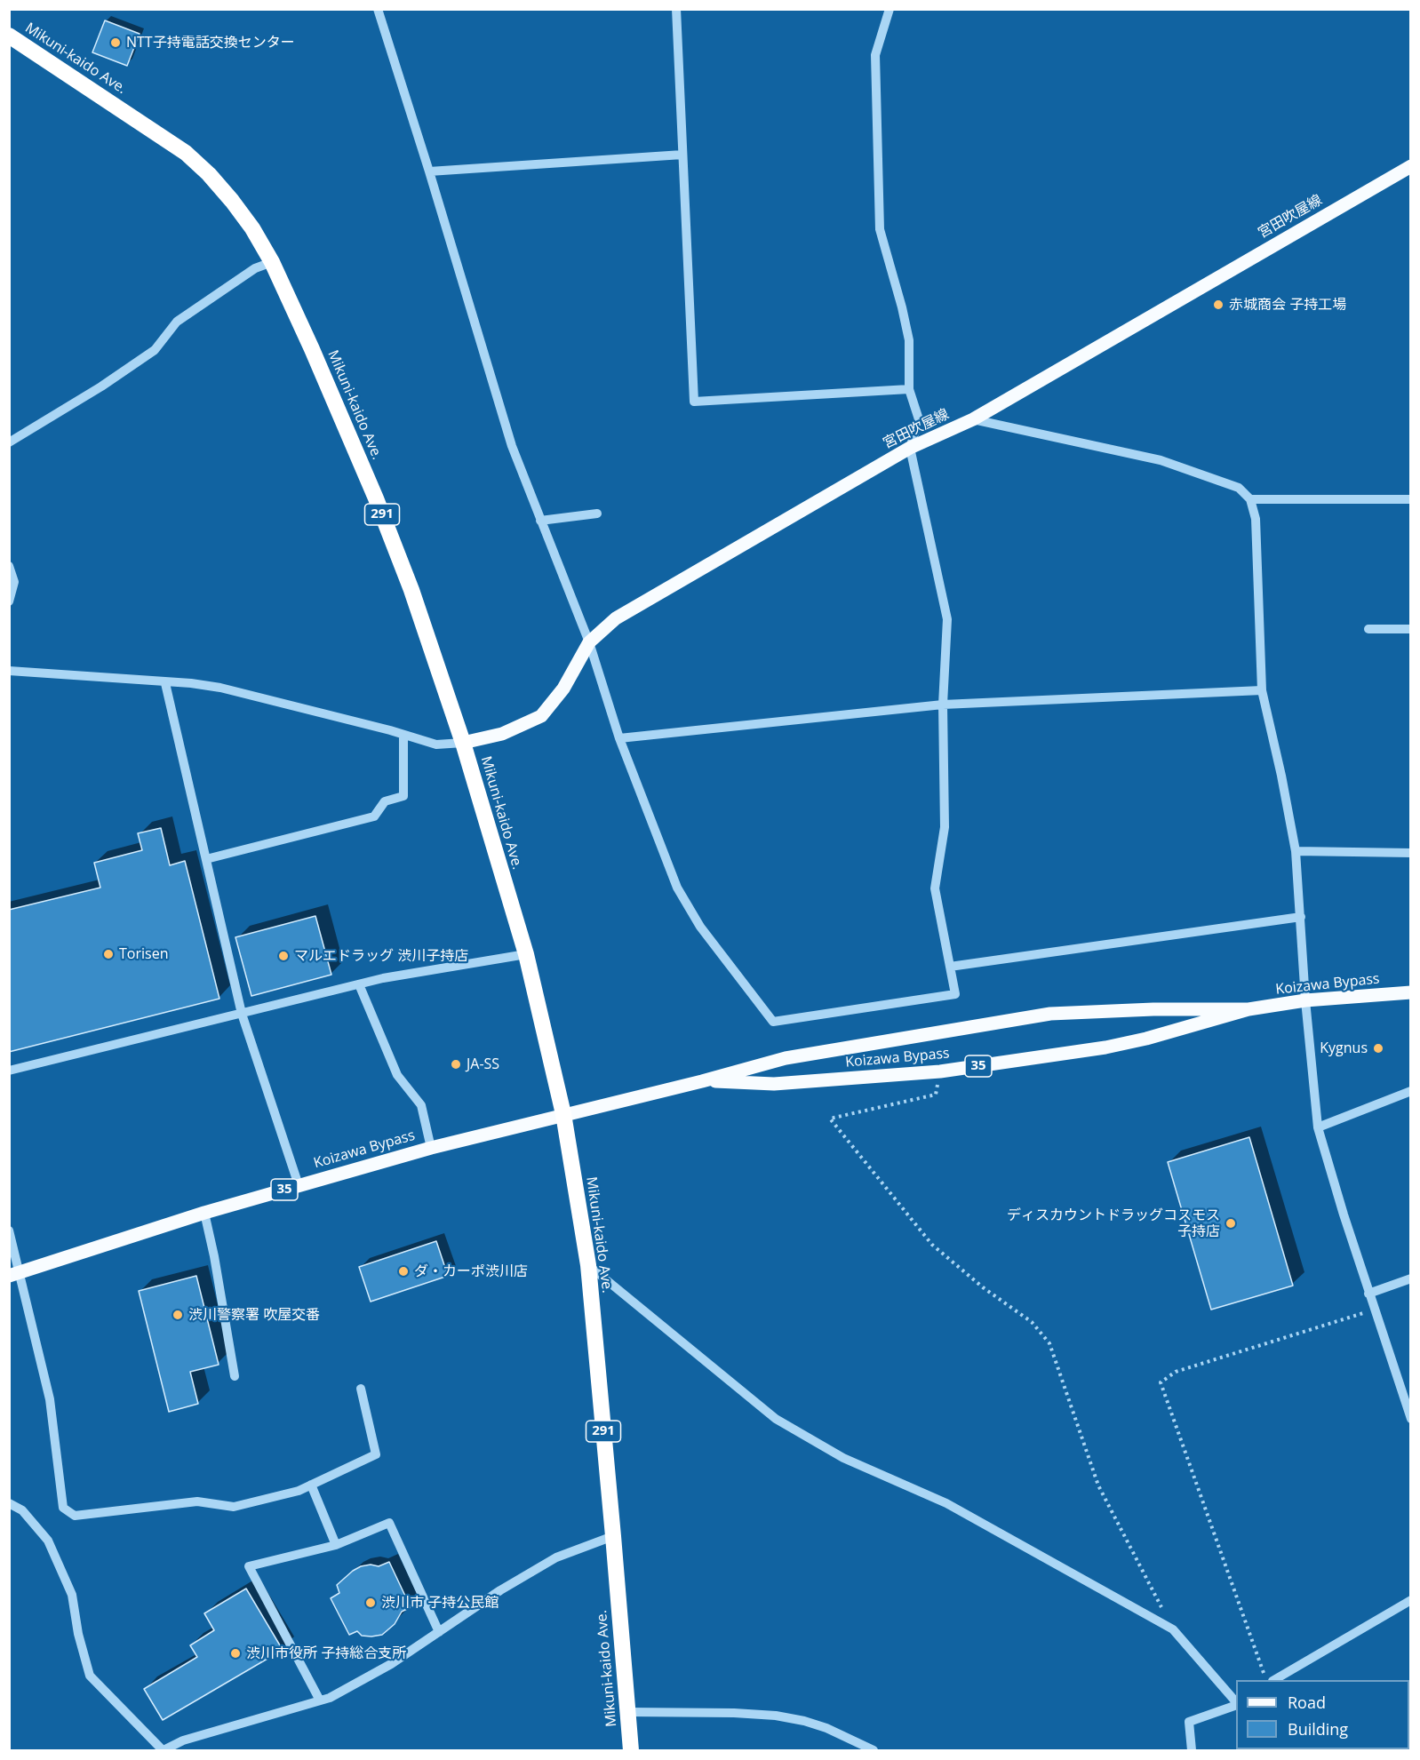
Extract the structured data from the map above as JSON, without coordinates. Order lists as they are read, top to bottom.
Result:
{
  "streets": {
    "highway": ["Mikuni-kaido Ave.", "291"],
    "main road": ["宮田吹屋線", "Koizawa Bypass", "35"]
  },
  "crossings": [
    ["Mikuni-kaido Ave.", "宮田吹屋線"],
    ["Mikuni-kaido Ave.", "Koizawa Bypass"]
  ],
  "places": [
    "NTT子持電話交換センター",
    "赤城商会 子持工場",
    "Torisen",
    "マルエドラッグ 渋川子持店",
    "Kygnus",
    "JA-SS",
    "ディスカウントドラッグコスモス 子持店",
    "ダ・カーポ渋川店",
    "渋川警察署 吹屋交番",
    "渋川市 子持公民館",
    "渋川市役所 子持総合支所"
  ],
  "legend": ["Road", "Building"]
}
